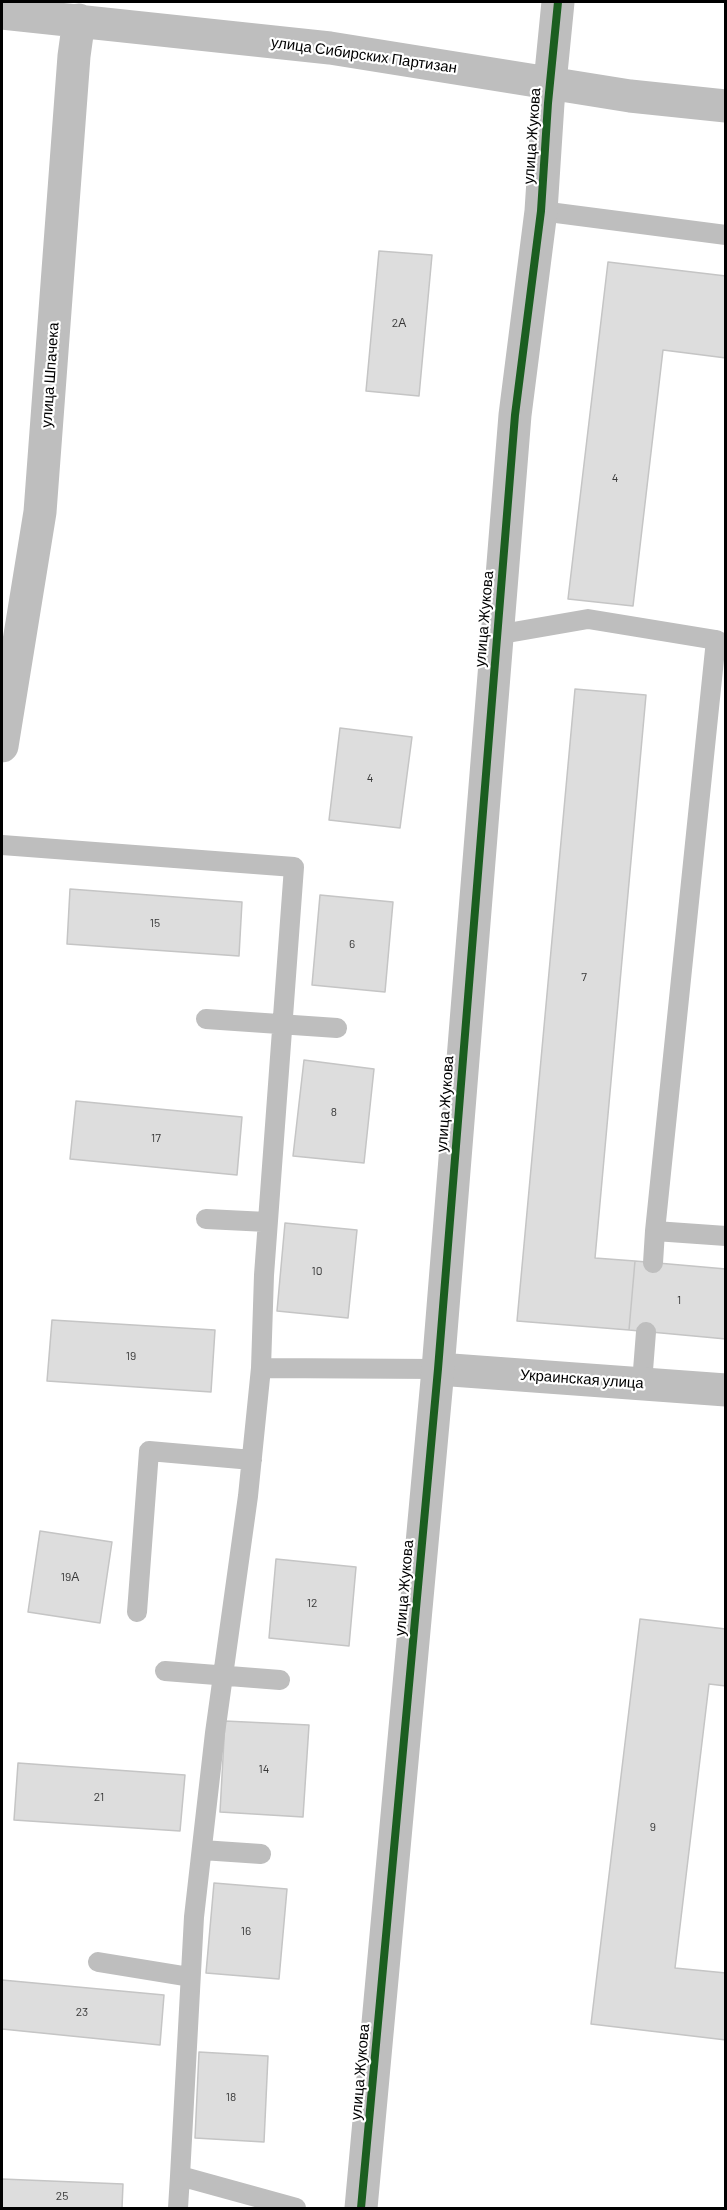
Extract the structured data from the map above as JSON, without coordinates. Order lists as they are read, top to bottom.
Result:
{
  "streets": {
    "street": [
      "улица Сибирских Партизан",
      "улица Жукова",
      "улица Шпачека",
      "Украинская улица"
    ]
  },
  "crossings": [
    ["улица Сибирских Партизан", "улица Жукова"],
    ["улица Сибирских Партизан", "улица Шпачека"],
    ["улица Жукова", "Украинская улица"]
  ],
  "house_numbers": [
    "2А",
    "4",
    "4",
    "15",
    "6",
    "7",
    "8",
    "17",
    "10",
    "1",
    "19",
    "19А",
    "12",
    "14",
    "21",
    "9",
    "16",
    "23",
    "18",
    "25"
  ]
}
